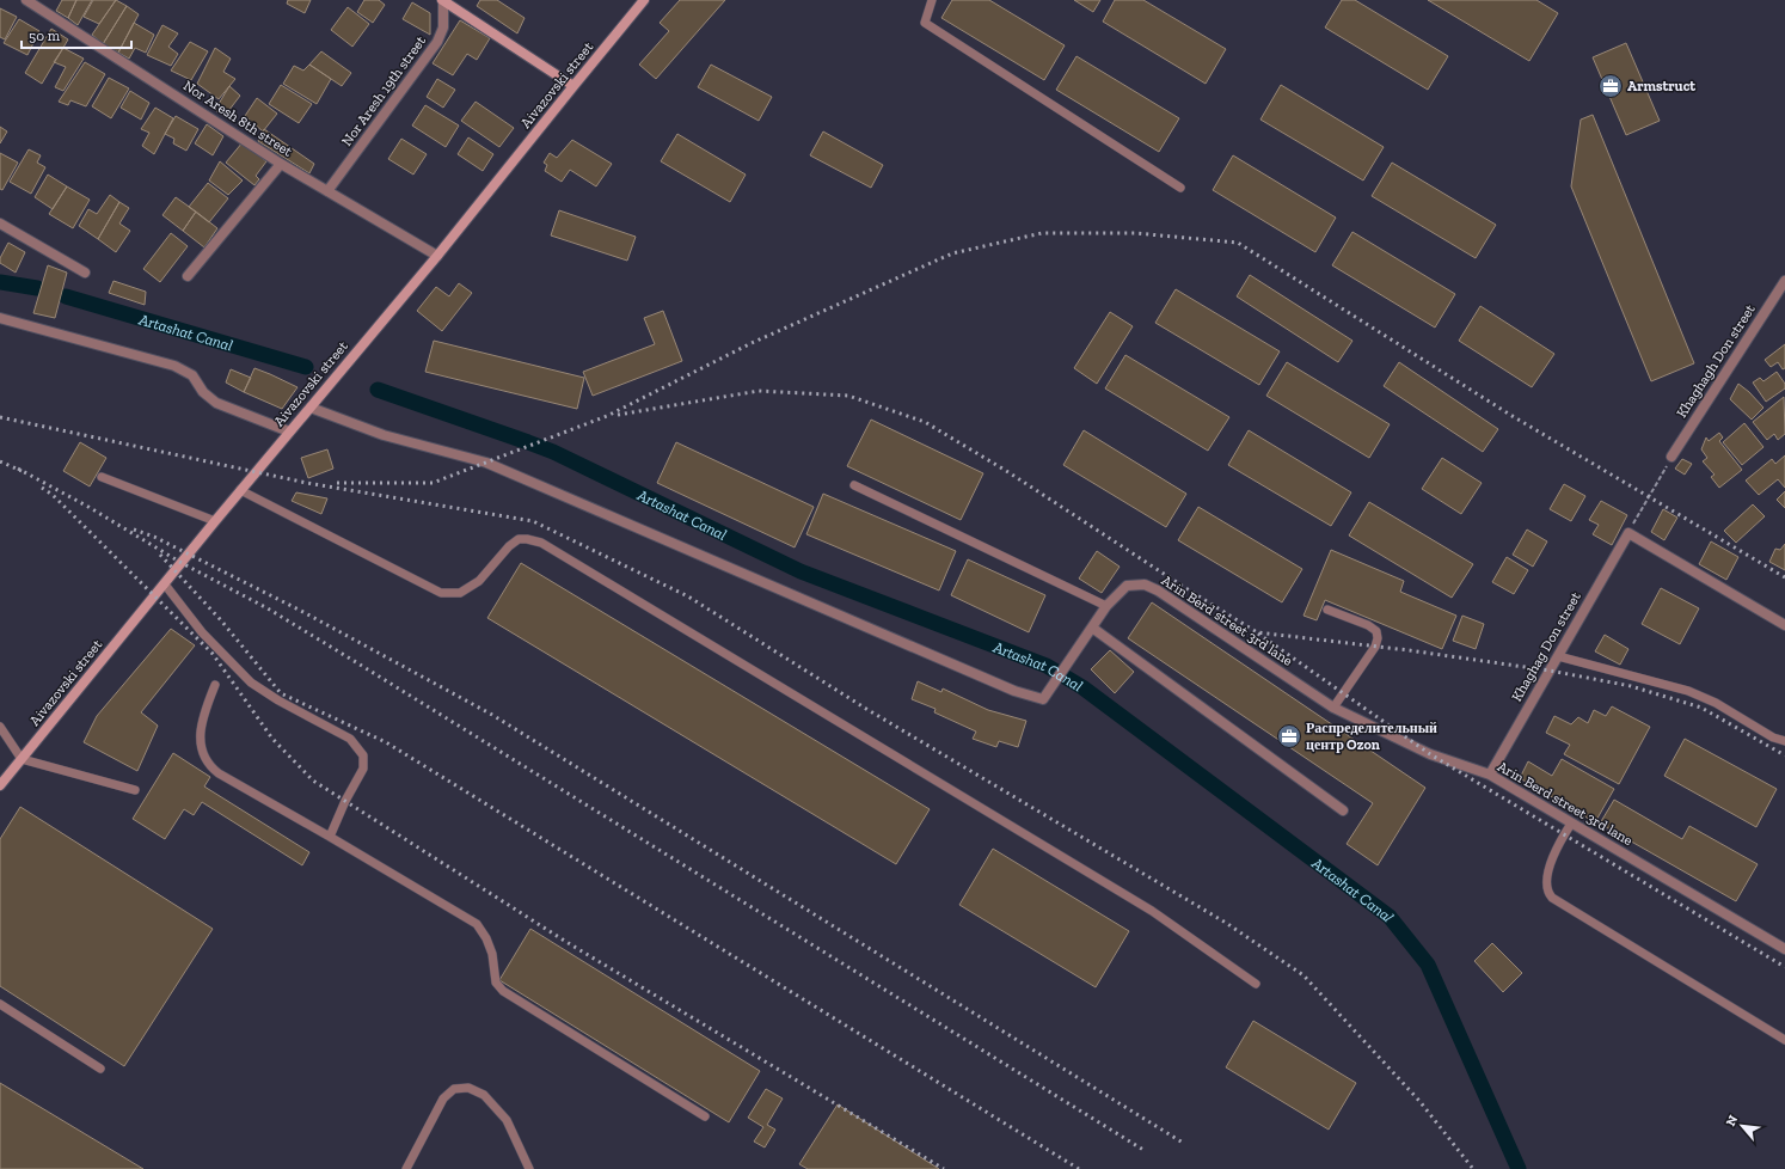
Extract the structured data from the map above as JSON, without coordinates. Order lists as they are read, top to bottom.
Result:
{
  "streets": {
    "main road": ["Aivazovski street"],
    "street": [
      "Nor Aresh 19th street",
      "Nor Aresh 8th street",
      "Khaghagh Don street",
      "Arin Berd street 3rd lane",
      "Khaghag Don street"
    ]
  },
  "crossings": [
    ["Aivazovski street", "Nor Aresh 8th street"],
    ["Aivazovski street", "Arin Berd street 3rd lane"],
    ["Nor Aresh 19th street", "Nor Aresh 8th street"],
    ["Arin Berd street 3rd lane", "Khaghag Don street"]
  ],
  "water": ["Artashat Canal"],
  "places": {
    "office": ["Armstruct", "Распределительный центр Ozon"]
  },
  "scale_bar": "50 m",
  "north": "top left"
}
